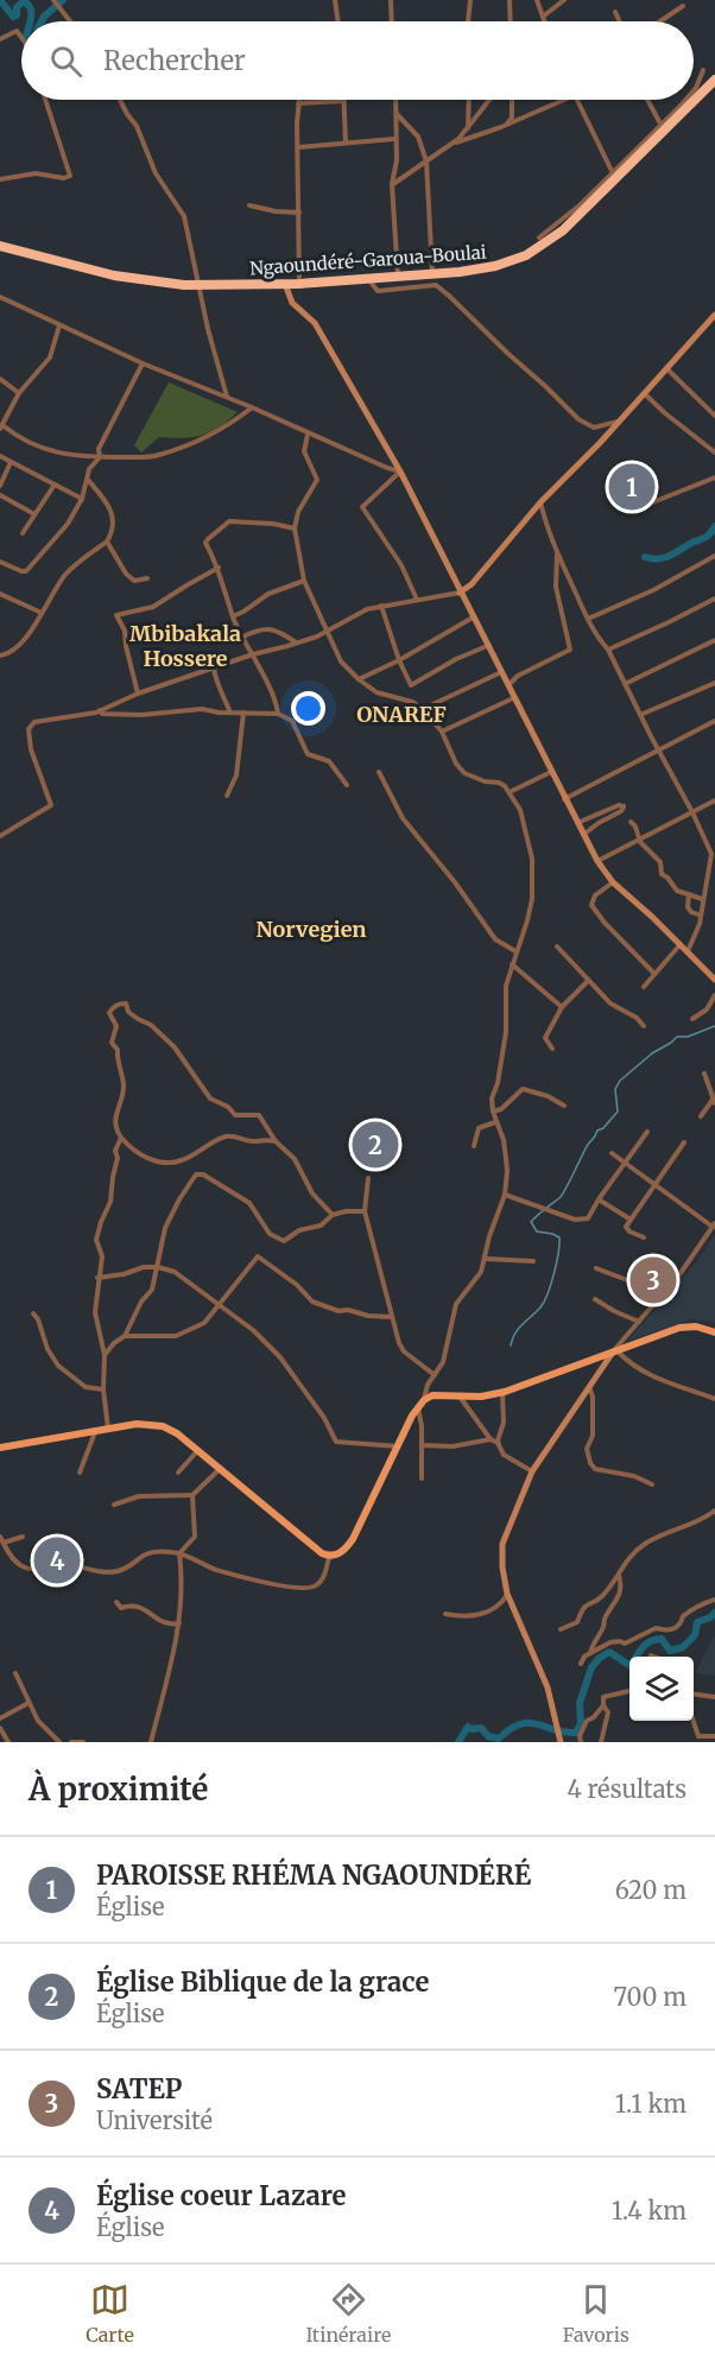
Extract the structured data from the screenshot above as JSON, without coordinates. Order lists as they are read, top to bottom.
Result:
{
  "streets": {
    "highway": ["Ngaoundéré-Garoua-Boulai"]
  },
  "districts": ["Mbibakala Hossere", "ONAREF", "Norvegien"],
  "page": {
    "search": "Rechercher",
    "pins": [
      "1",
      "2",
      "3",
      "4"
    ],
    "heading": ["À proximité", "4 résultats"],
    "list": [
      {
        "mark": "1",
        "name": "PAROISSE RHÉMA NGAOUNDÉRÉ",
        "note": "Église",
        "value": "620 m"
      },
      {
        "mark": "2",
        "name": "Église Biblique de la grace",
        "note": "Église",
        "value": "700 m"
      },
      {
        "mark": "3",
        "name": "SATEP",
        "note": "Université",
        "value": "1.1 km"
      },
      {
        "mark": "4",
        "name": "Église coeur Lazare",
        "note": "Église",
        "value": "1.4 km"
      }
    ],
    "nav": ["Carte", "Itinéraire", "Favoris"]
  }
}
